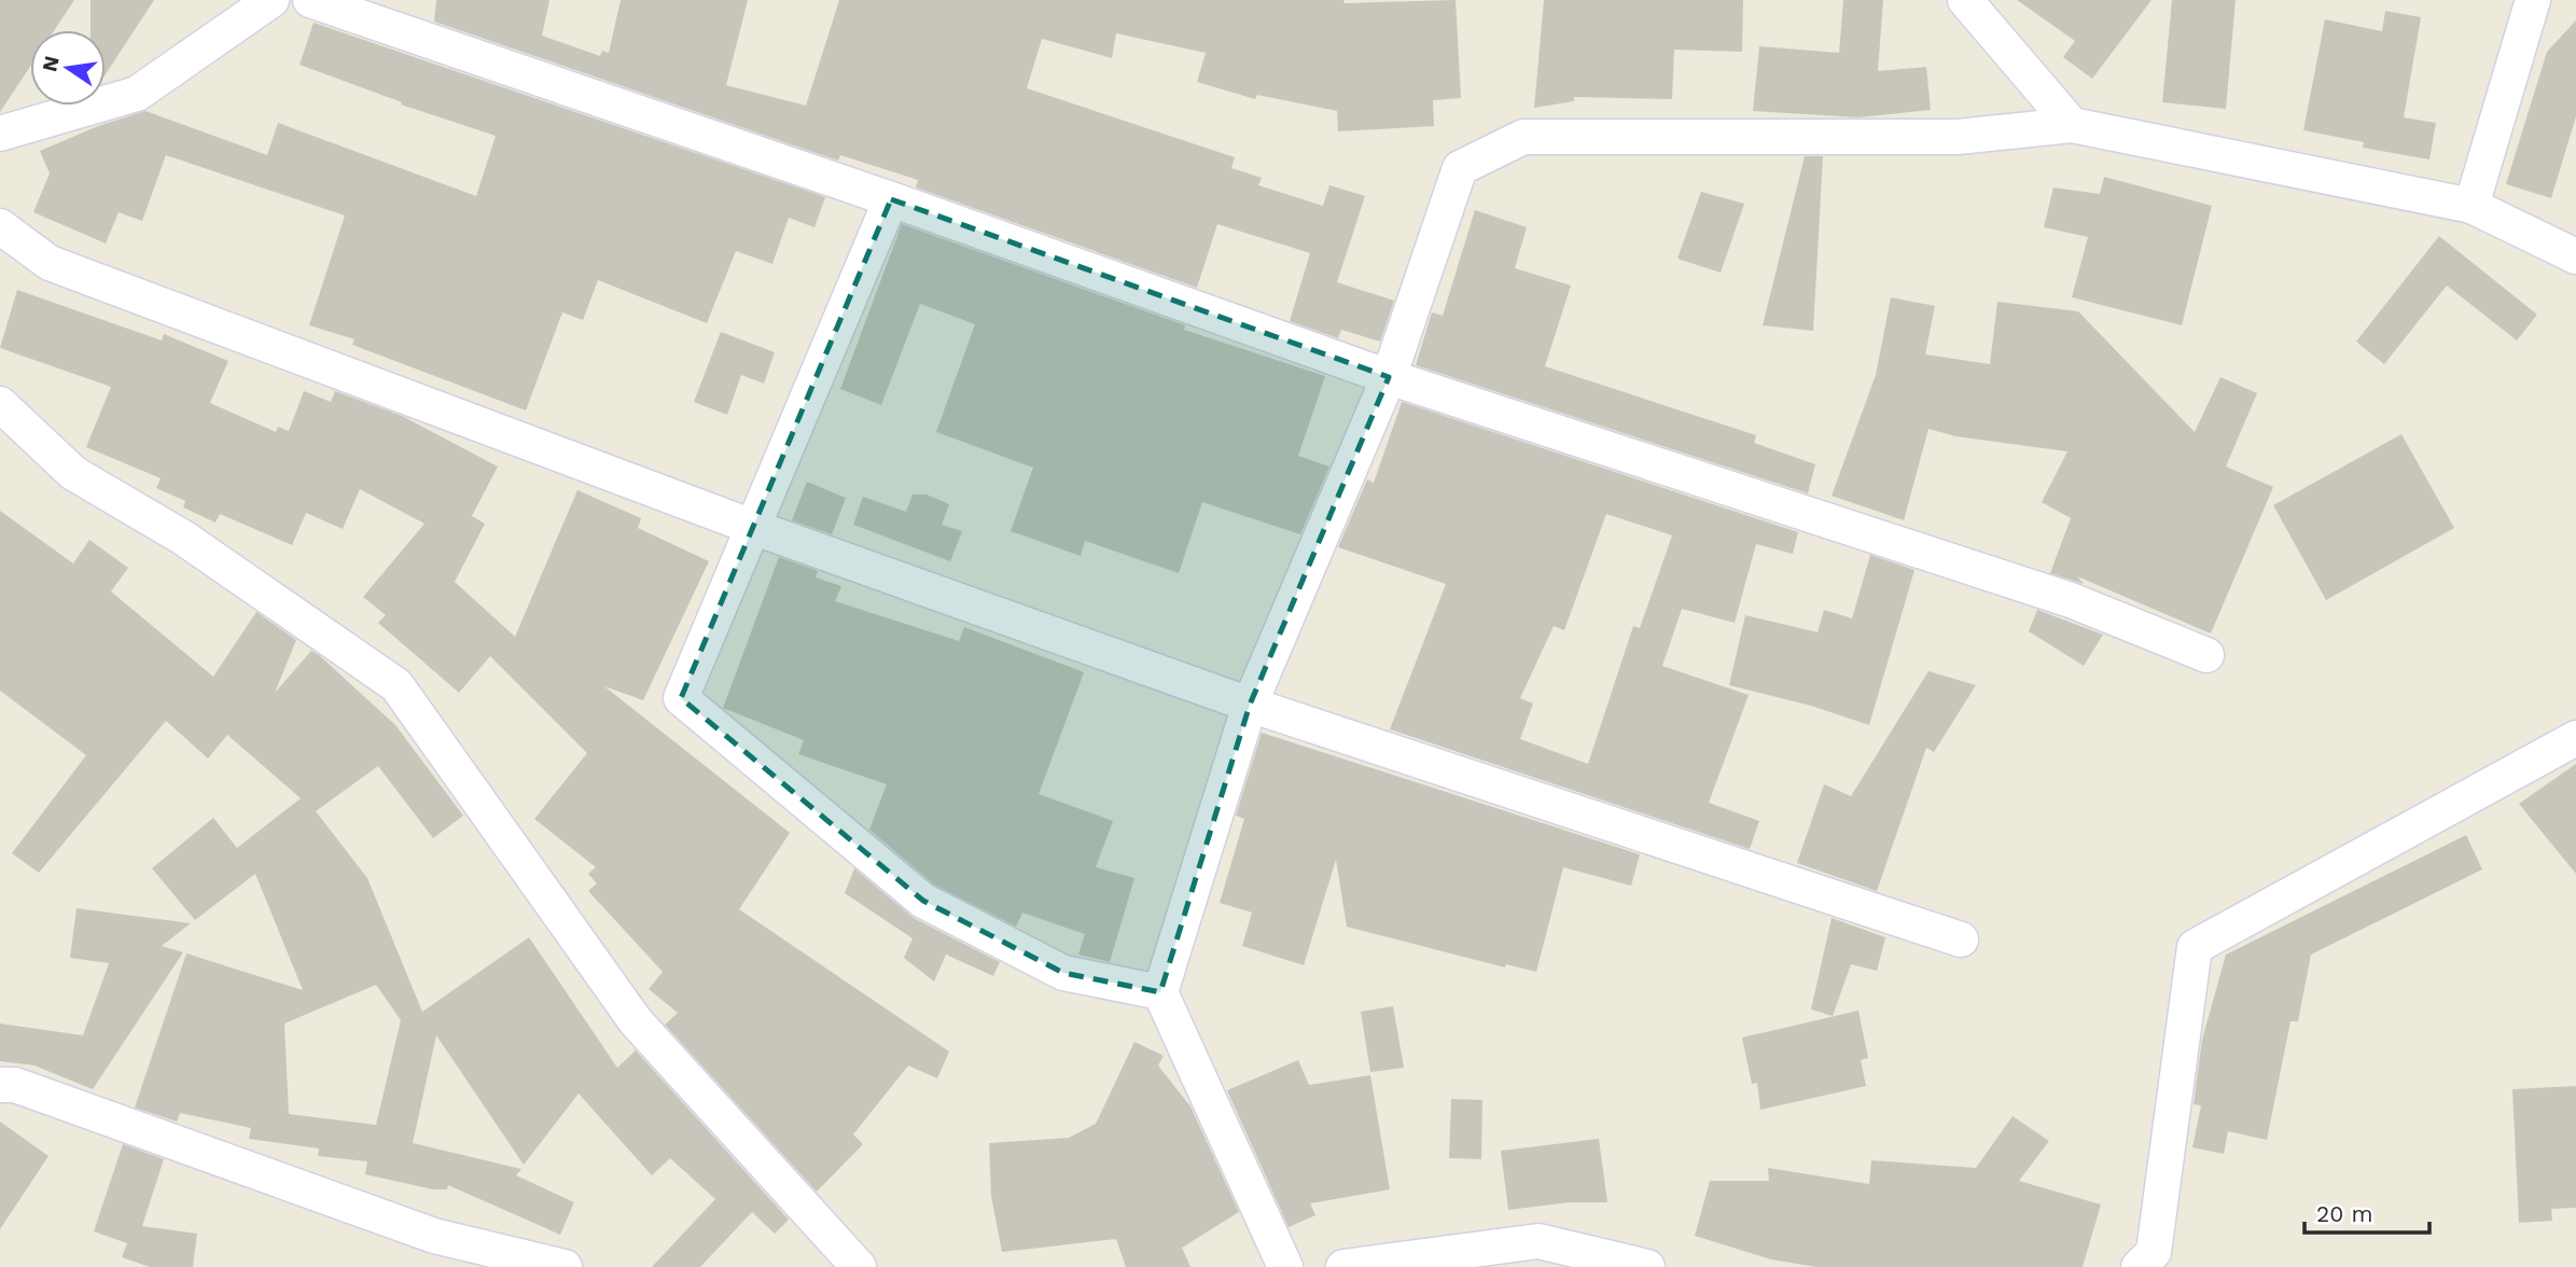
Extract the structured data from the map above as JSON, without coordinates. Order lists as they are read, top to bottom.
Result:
{
  "scale_bar": "20 m",
  "north": "left"
}
